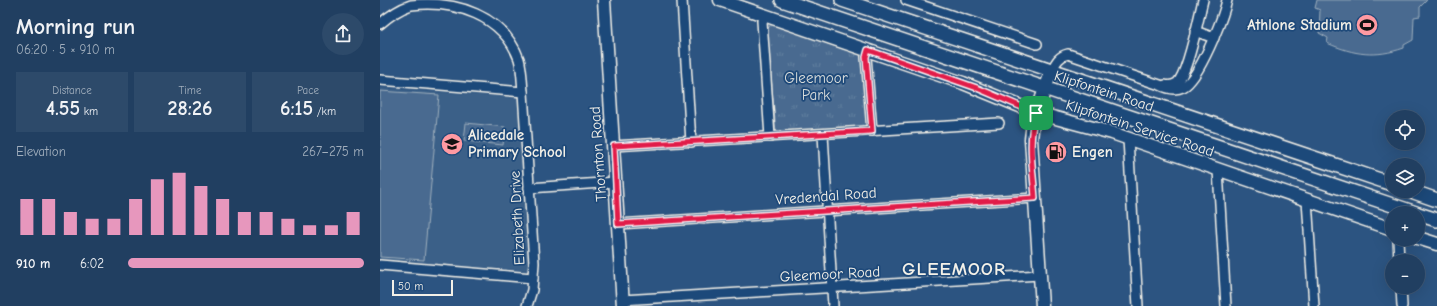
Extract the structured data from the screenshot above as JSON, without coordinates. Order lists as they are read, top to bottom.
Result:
{
  "streets": {
    "main road": ["Klipfontein Road"],
    "street": [
      "Klipfontein Service Road",
      "Thornton Road",
      "Vredendal Road",
      "Elizabeth Drive",
      "Gleemoor Road"
    ]
  },
  "crossings": [
    ["Thornton Road", "Vredendal Road"],
    ["Thornton Road", "Gleemoor Road"]
  ],
  "districts": ["GLEEMOOR"],
  "parks": ["Gleemoor Park"],
  "places": {
    "sports": ["Athlone Stadium"],
    "school or university": ["Alicedale Primary School"],
    "fuel station": ["Engen"]
  },
  "scale_bar": "50 m",
  "page": {
    "heading": ["Morning run", "06:20 · 5 × 910 m"],
    "stats": [
      ["Distance", "4.55 km"],
      ["Time", "28:26"],
      ["Pace", "6:15 /km"]
    ],
    "map_buttons": ["+", "−"],
    "chart": ["Elevation", "267–275 m"],
    "list": [
      {
        "name": "910 m",
        "note": "6:02"
      }
    ],
    "scale": "50 m"
  }
}
